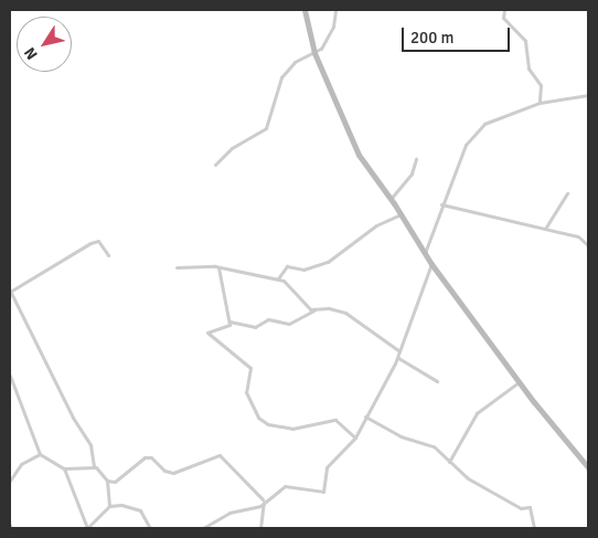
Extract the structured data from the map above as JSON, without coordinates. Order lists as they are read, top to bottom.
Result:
{
  "scale_bar": "200 m",
  "north": "bottom left"
}
